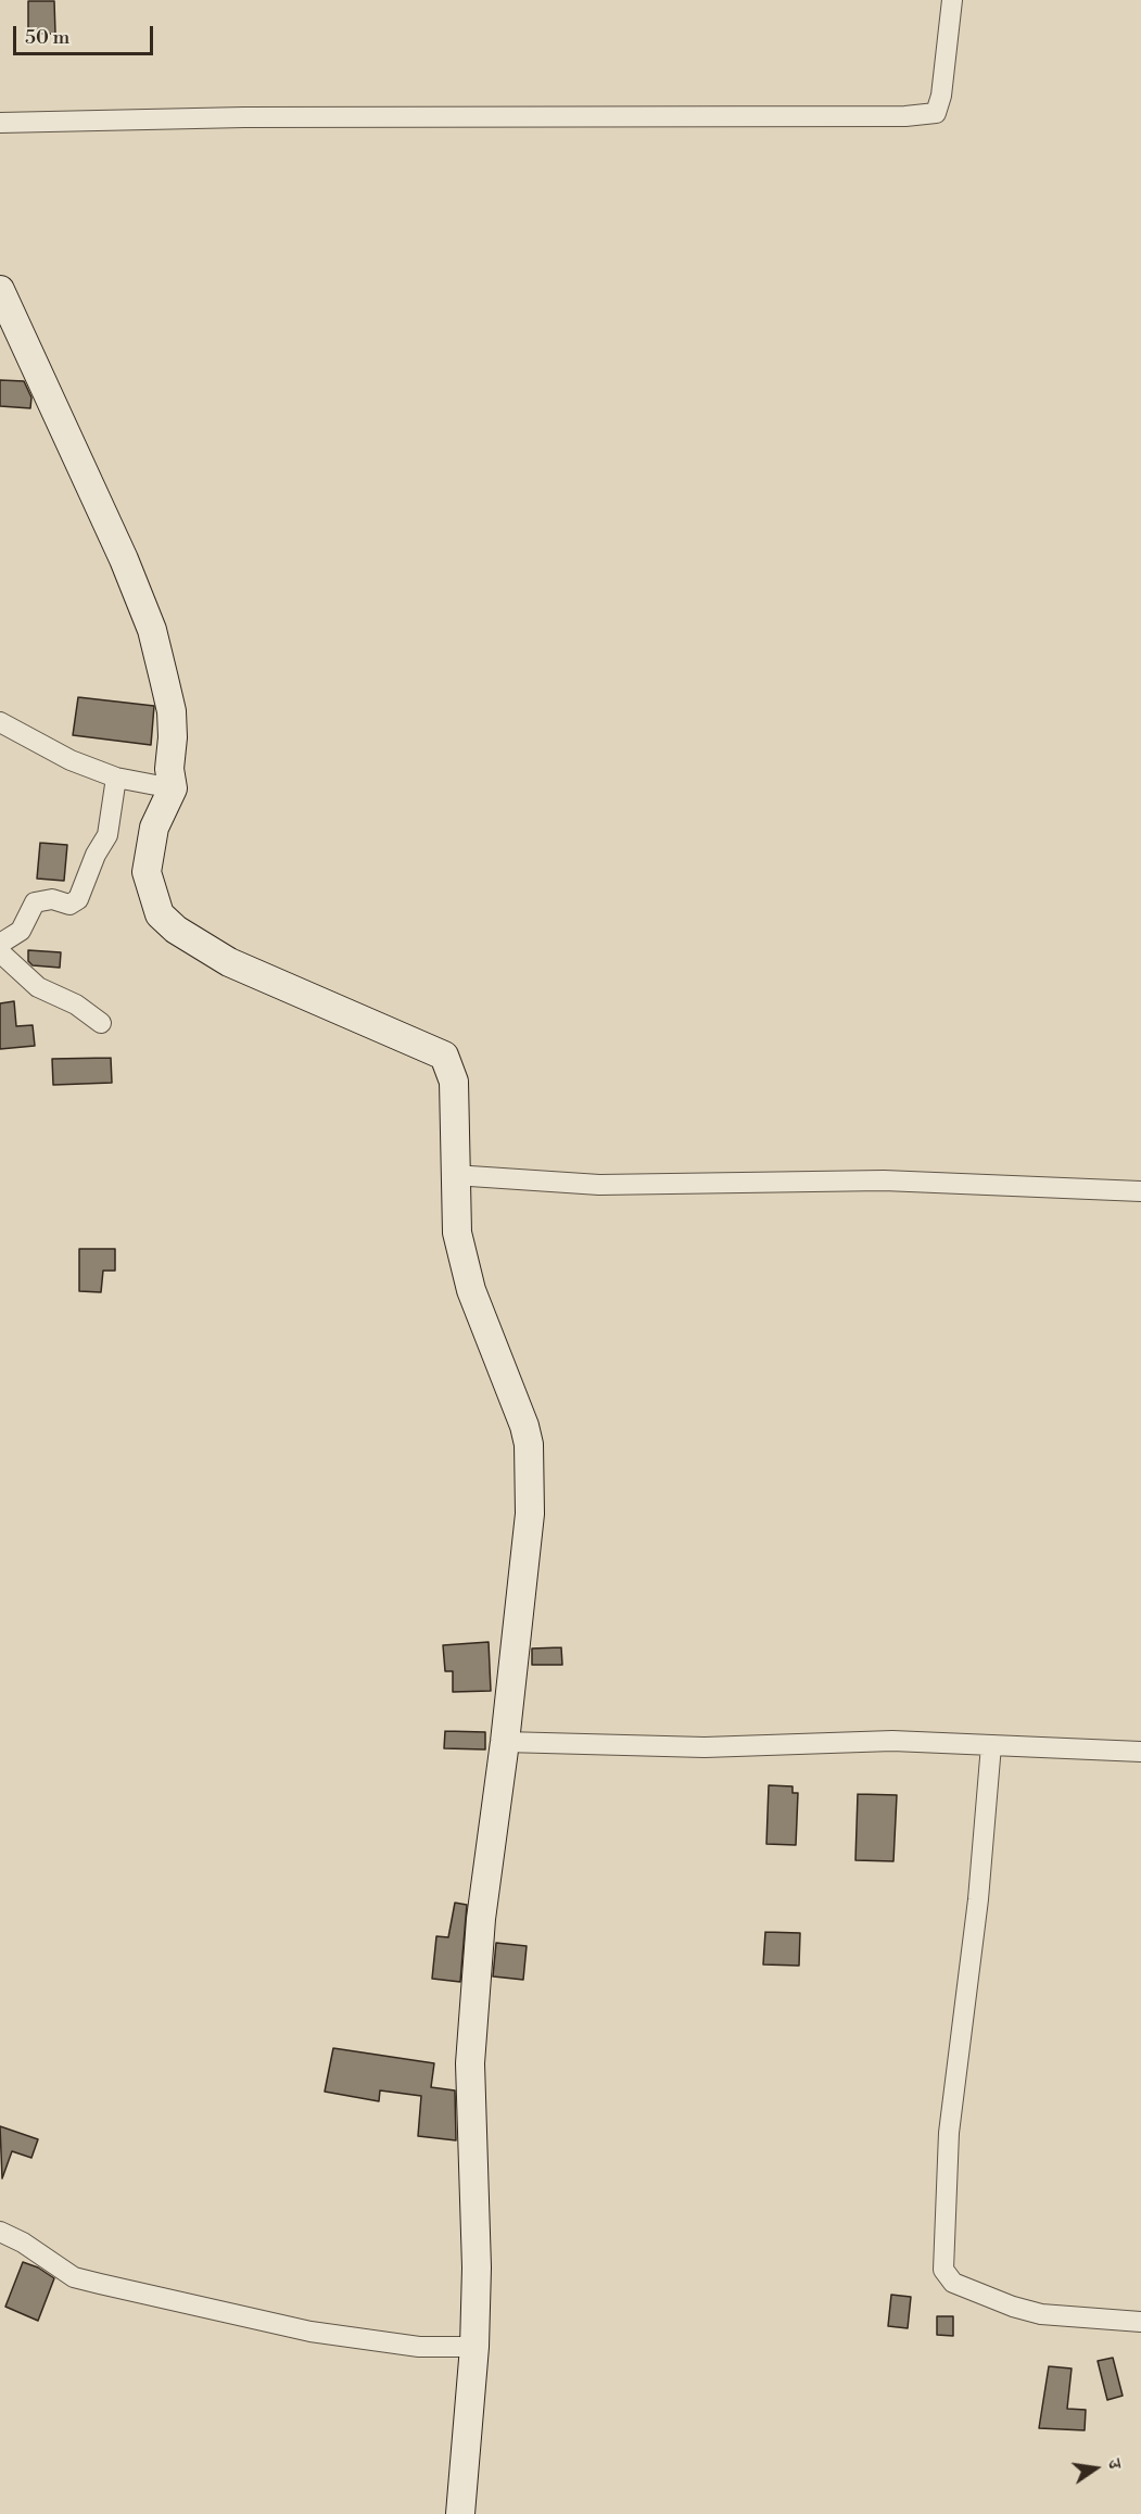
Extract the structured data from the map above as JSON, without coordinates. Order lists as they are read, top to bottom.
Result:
{
  "scale_bar": "50 m",
  "north": "right"
}
